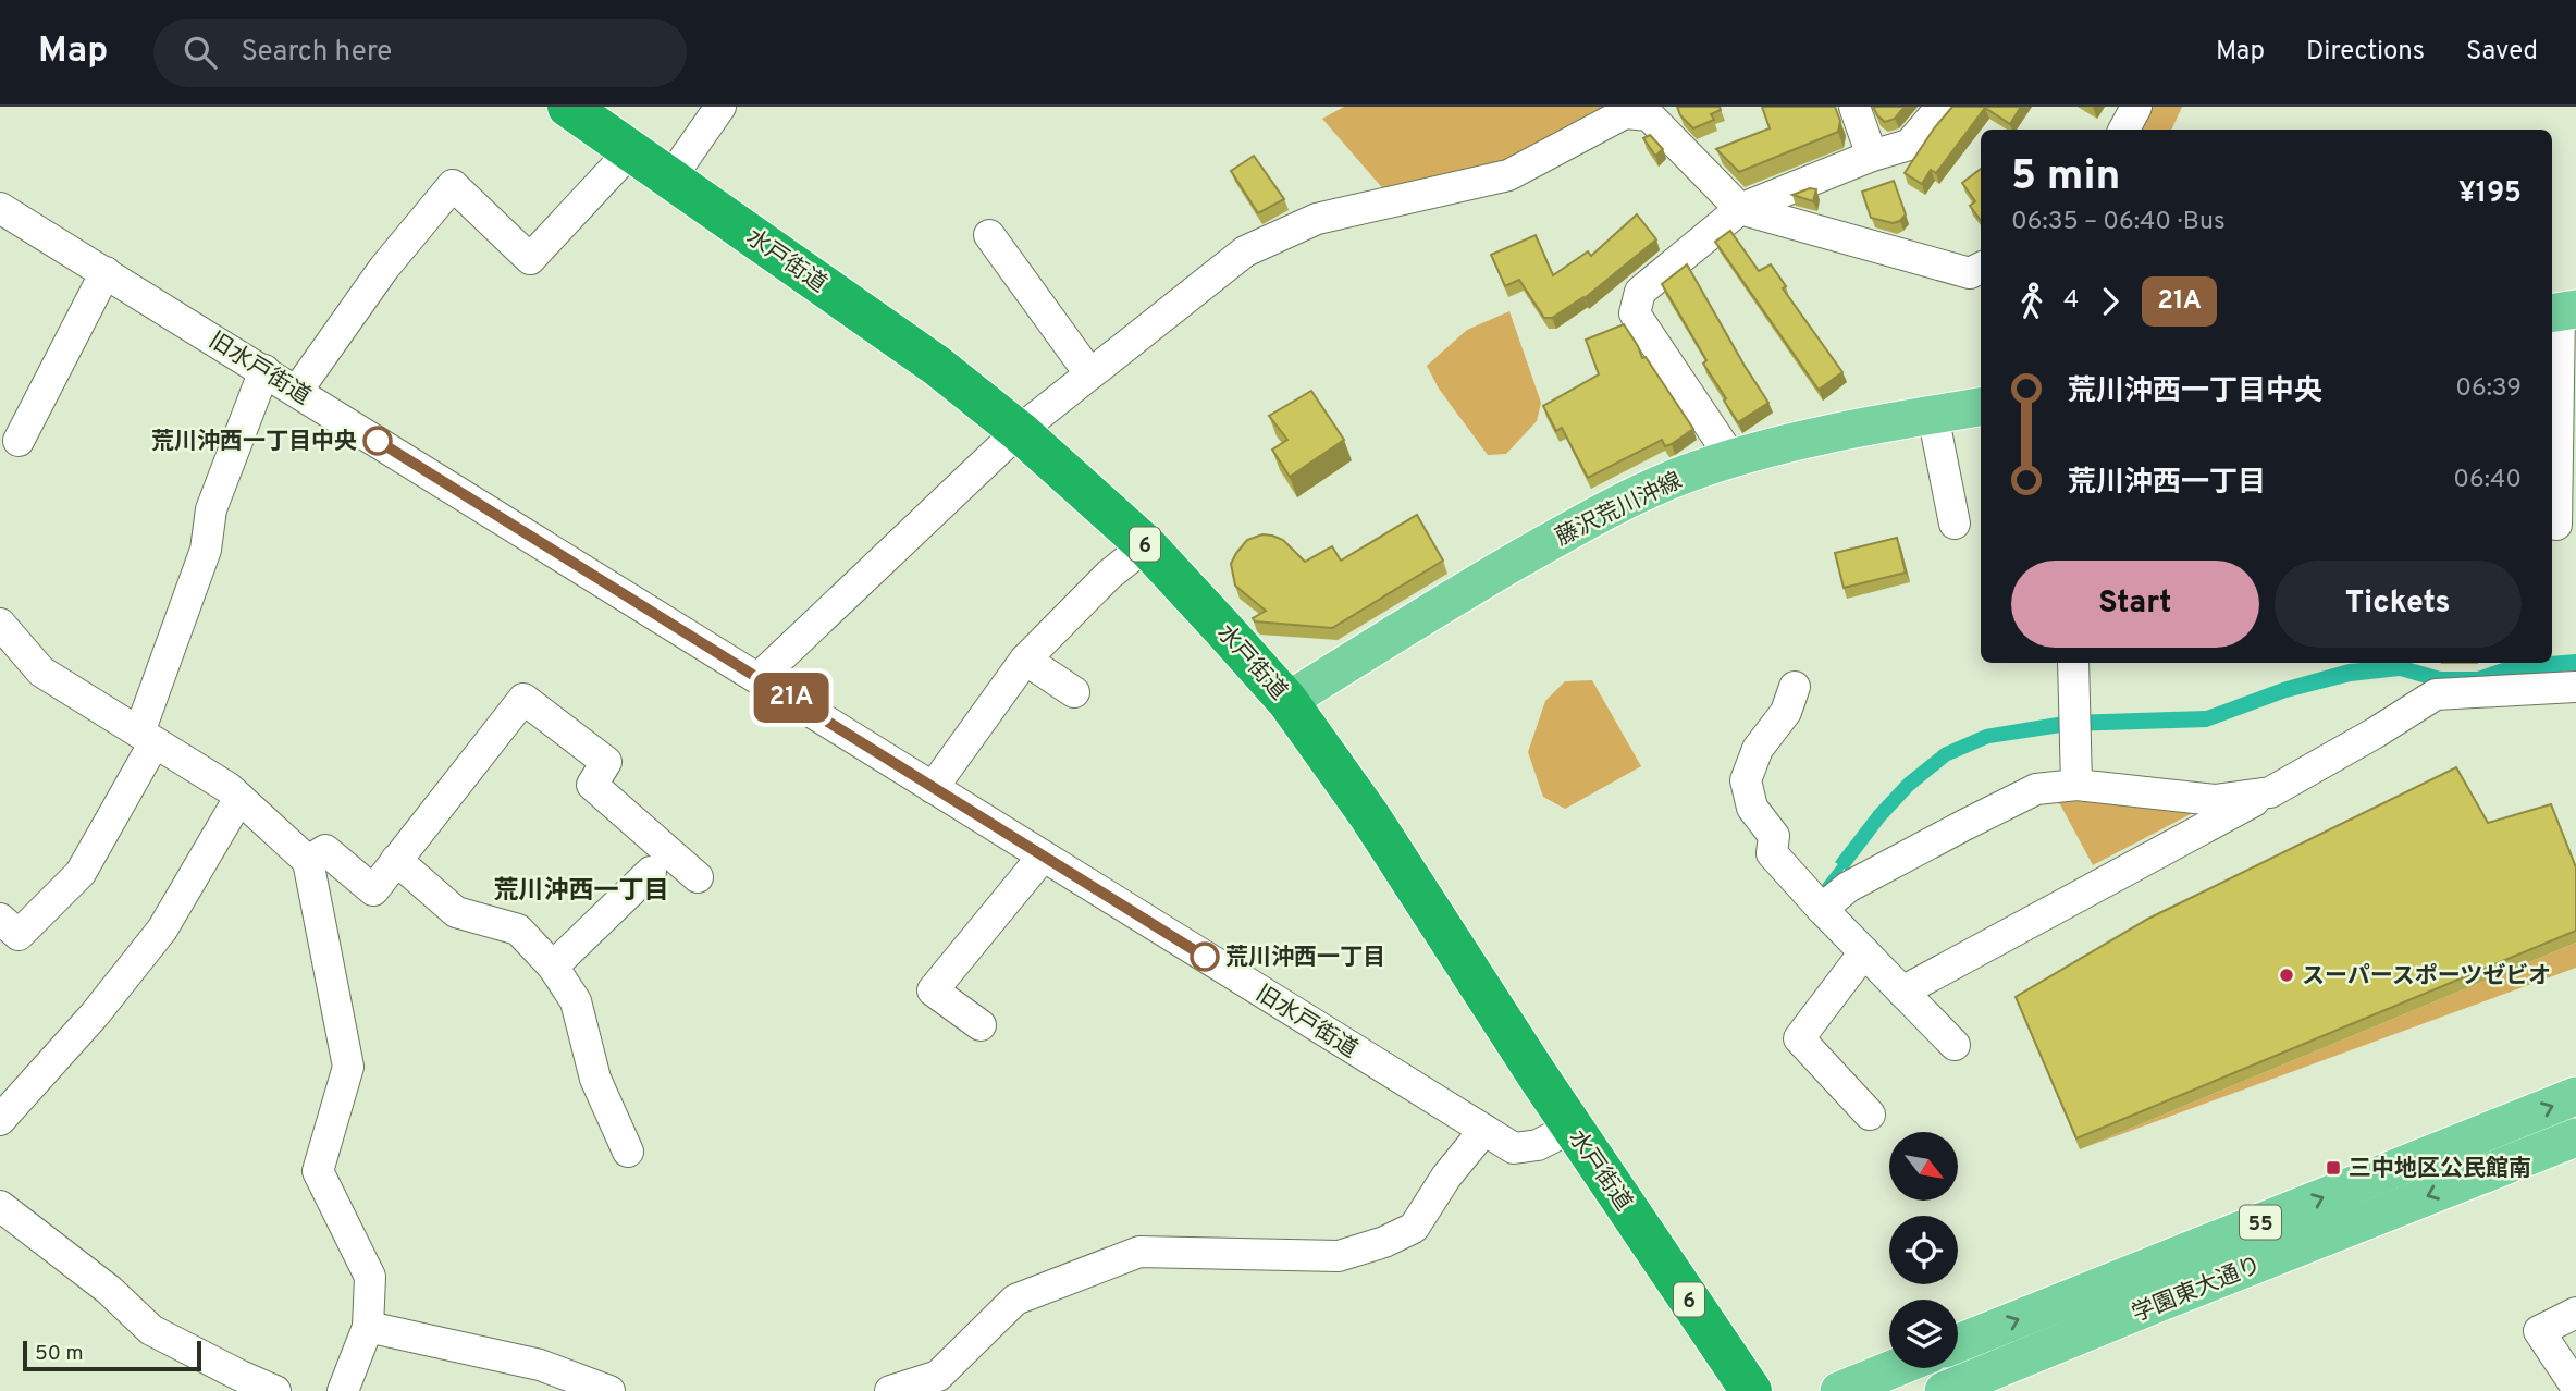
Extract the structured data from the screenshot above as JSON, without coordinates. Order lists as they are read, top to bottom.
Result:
{
  "streets": {
    "highway": ["水戸街道", "6"],
    "main road": ["藤沢荒川沖線", "55", "学園東大通り"],
    "street": ["旧水戸街道"]
  },
  "crossings": [
    ["水戸街道", "旧水戸街道"],
    ["水戸街道", "藤沢荒川沖線"]
  ],
  "districts": ["荒川沖西一丁目"],
  "places": {
    "other": ["荒川沖西一丁目中央", "荒川沖西一丁目", "スーパースポーツゼビオ"],
    "transit": ["三中地区公民館南"]
  },
  "lines": ["bus line 21A"],
  "scale_bar": "50 m",
  "north": "bottom right",
  "page": {
    "header": "Map",
    "search": "Search here",
    "nav": ["Map", "Directions", "Saved"],
    "on_map": "21A",
    "heading": ["5 min", "06:35 – 06:40 · Bus", "¥195"],
    "legs": ["4", "21A"],
    "list": [
      {
        "name": "荒川沖西一丁目中央",
        "value": "06:39"
      },
      {
        "name": "荒川沖西一丁目",
        "value": "06:40"
      }
    ],
    "buttons": ["Start", "Tickets"],
    "scale": "50 m"
  }
}
